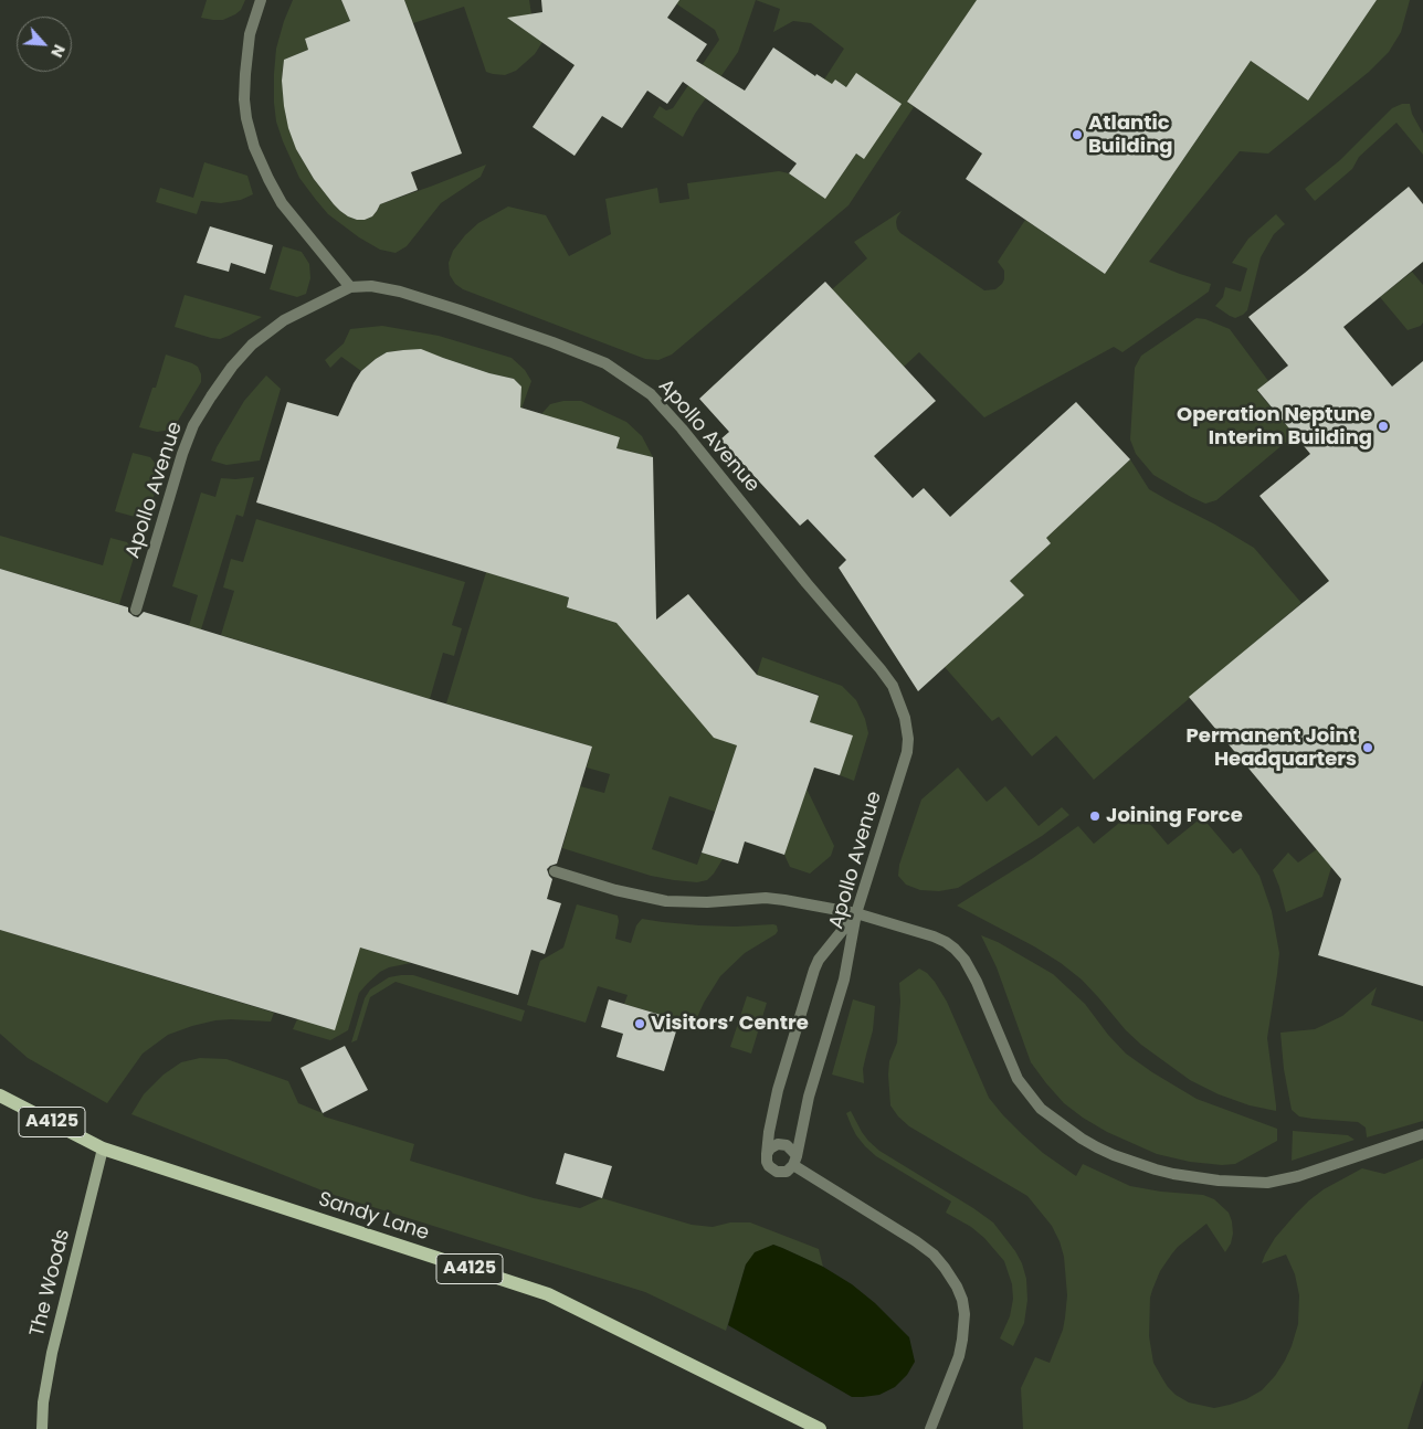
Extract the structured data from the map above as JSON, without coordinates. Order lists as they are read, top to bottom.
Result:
{
  "streets": {
    "main road": ["A4125", "Sandy Lane", "The Woods"],
    "lane": ["Apollo Avenue"]
  },
  "crossings": [
    ["Sandy Lane", "The Woods"]
  ],
  "places": [
    "Atlantic Building",
    "Operation Neptune Interim Building",
    "Permanent Joint Headquarters",
    "Joining Force",
    "Visitors’ Centre"
  ],
  "north": "bottom right"
}
